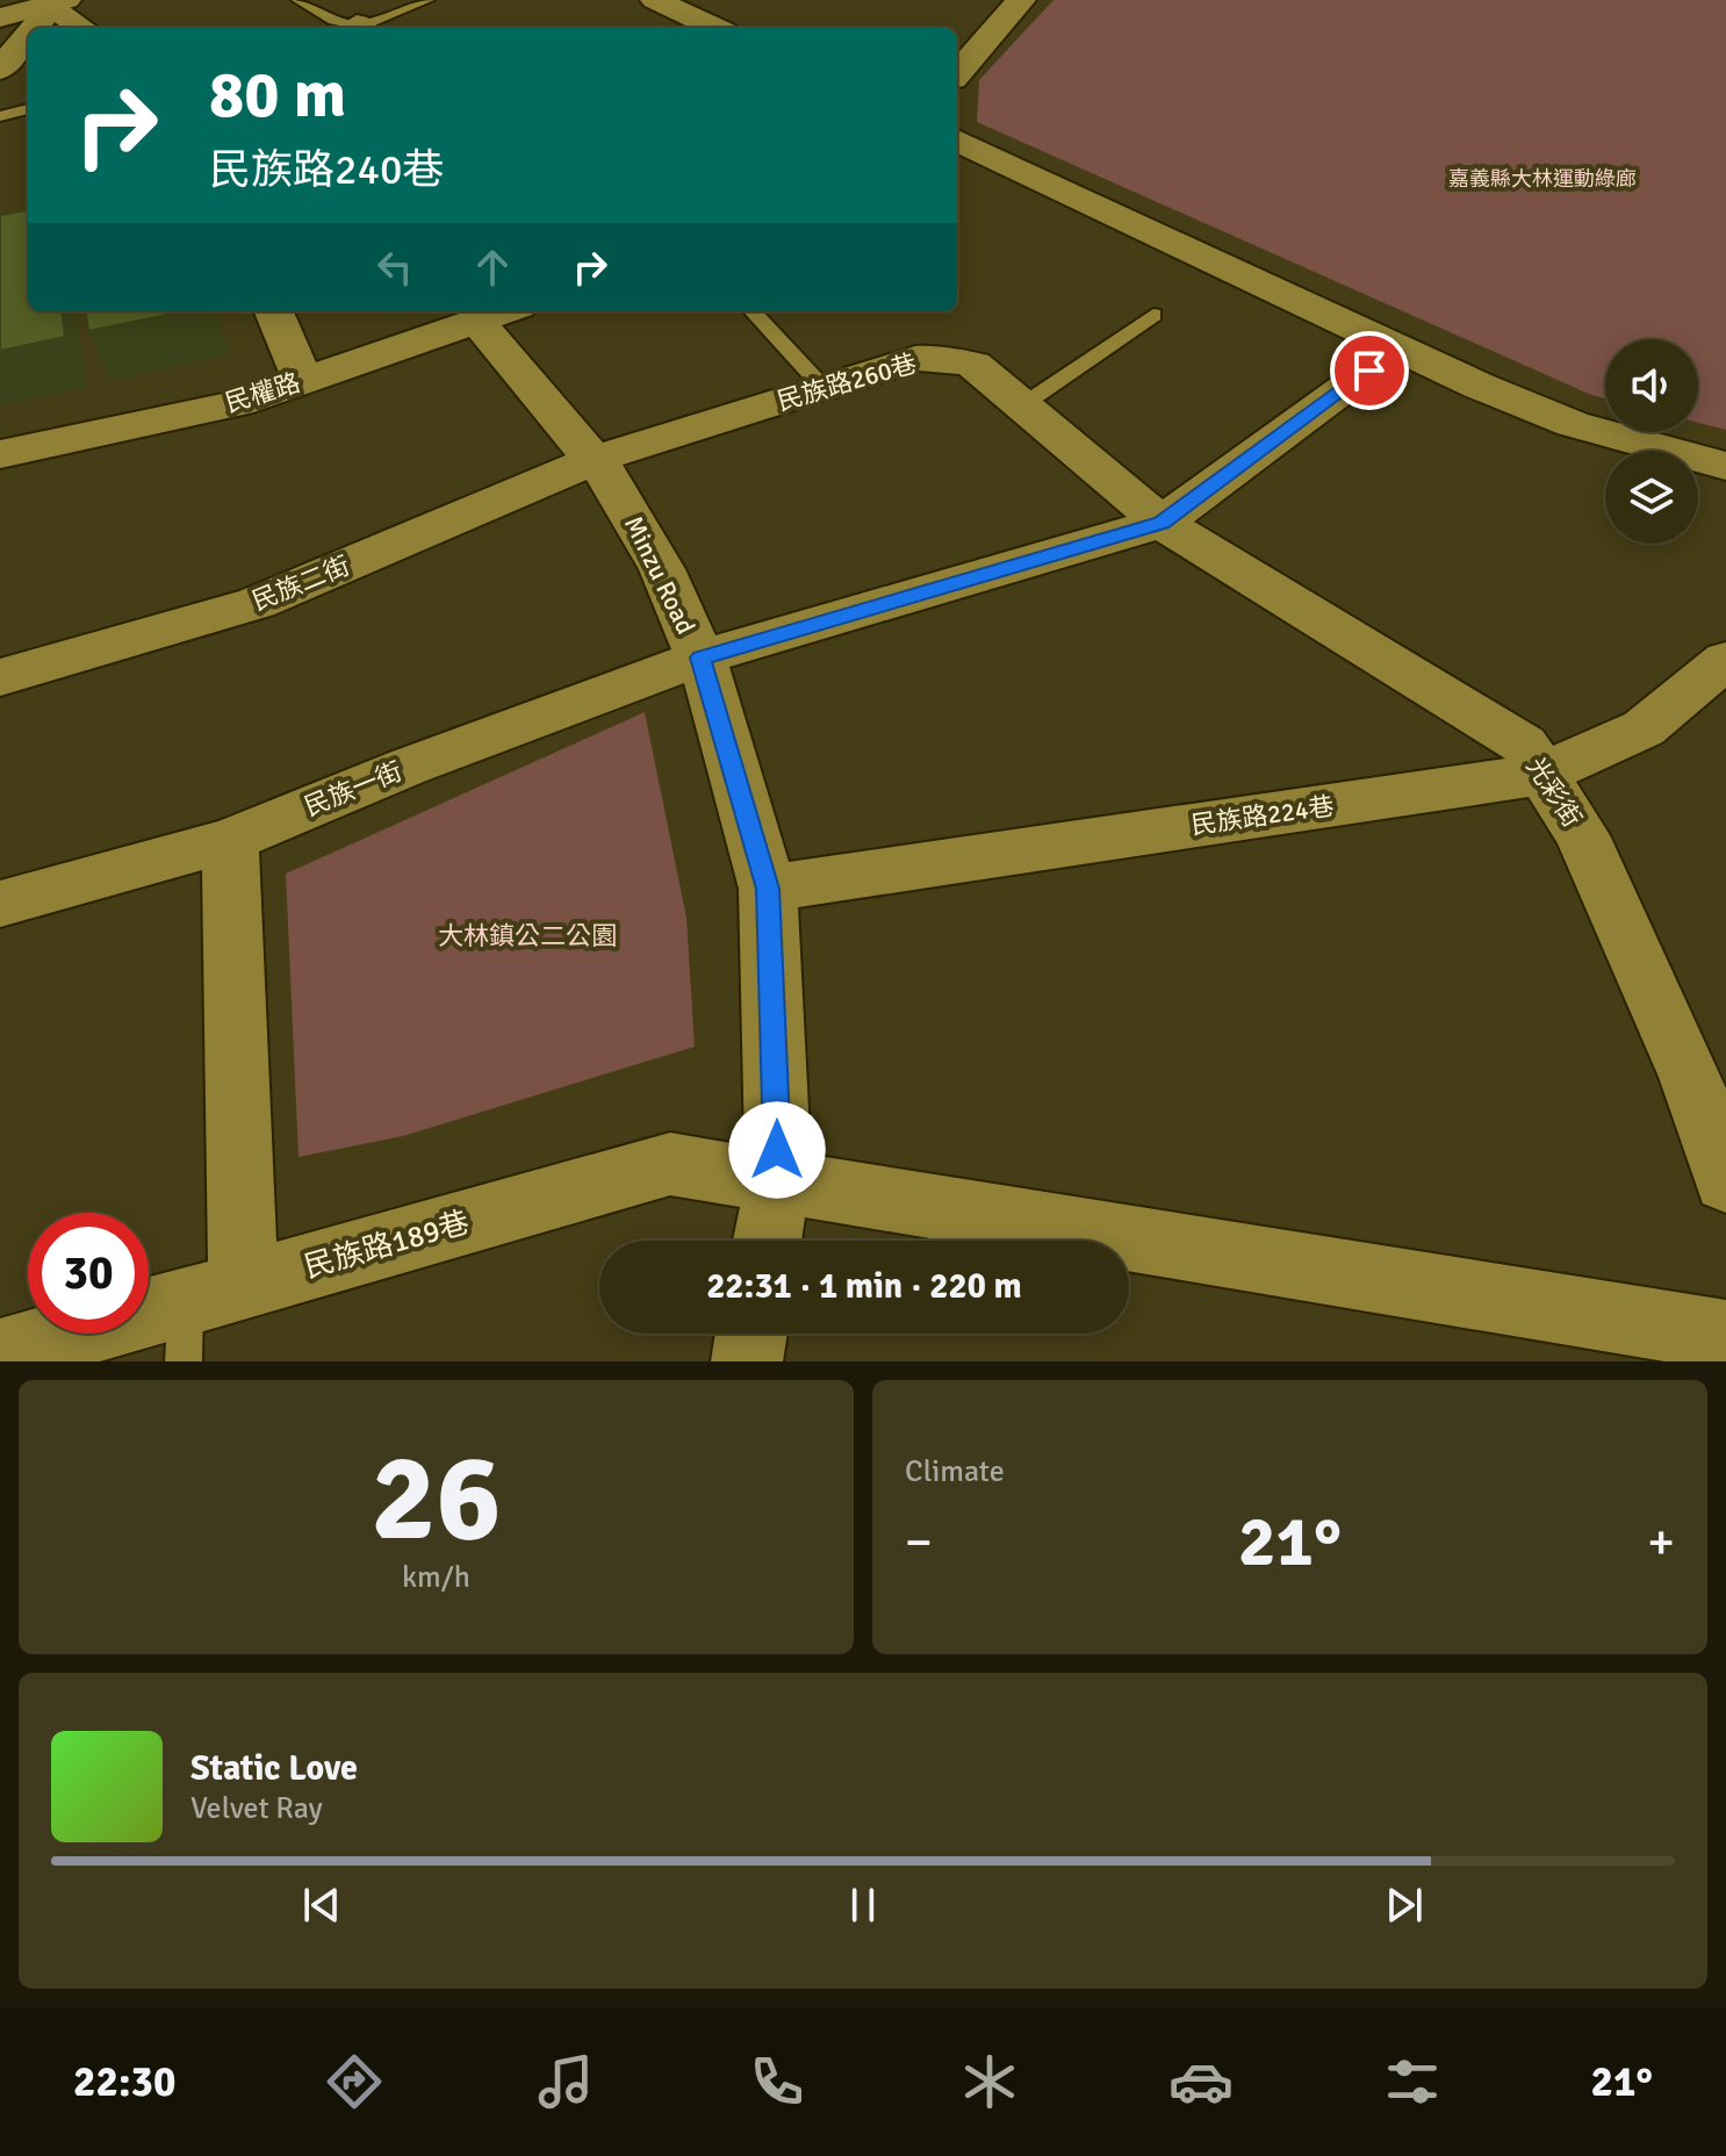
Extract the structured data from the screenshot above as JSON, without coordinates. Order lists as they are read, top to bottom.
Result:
{
  "streets": {
    "street": [
      "民族路260巷",
      "民權路",
      "Minzu Road",
      "民族二街",
      "民族一街",
      "光彩街",
      "民族路224巷",
      "民族路189巷"
    ]
  },
  "crossings": [
    ["民族路260巷", "Minzu Road"],
    ["民族路260巷", "民族二街"],
    ["民族路260巷", "民族一街"],
    ["民族路260巷", "光彩街"],
    ["民權路", "Minzu Road"],
    ["Minzu Road", "民族二街"],
    ["Minzu Road", "民族一街"],
    ["Minzu Road", "民族路224巷"],
    ["Minzu Road", "民族路189巷"],
    ["民族一街", "光彩街"],
    ["光彩街", "民族路224巷"]
  ],
  "parks": ["嘉義縣大林運動綠廊", "大林鎮公二公園"],
  "page": {
    "turn": ["80 m", "民族路240巷"],
    "limit": "30",
    "trip": "22:31 · 1 min · 220 m",
    "tile": [
      ["26", "km/h"],
      "Climate"
    ],
    "heat": ["−", "21°", "+"],
    "song": ["Static Love", "Velvet Ray"],
    "tabs": ["22:30", "21°"]
  }
}
